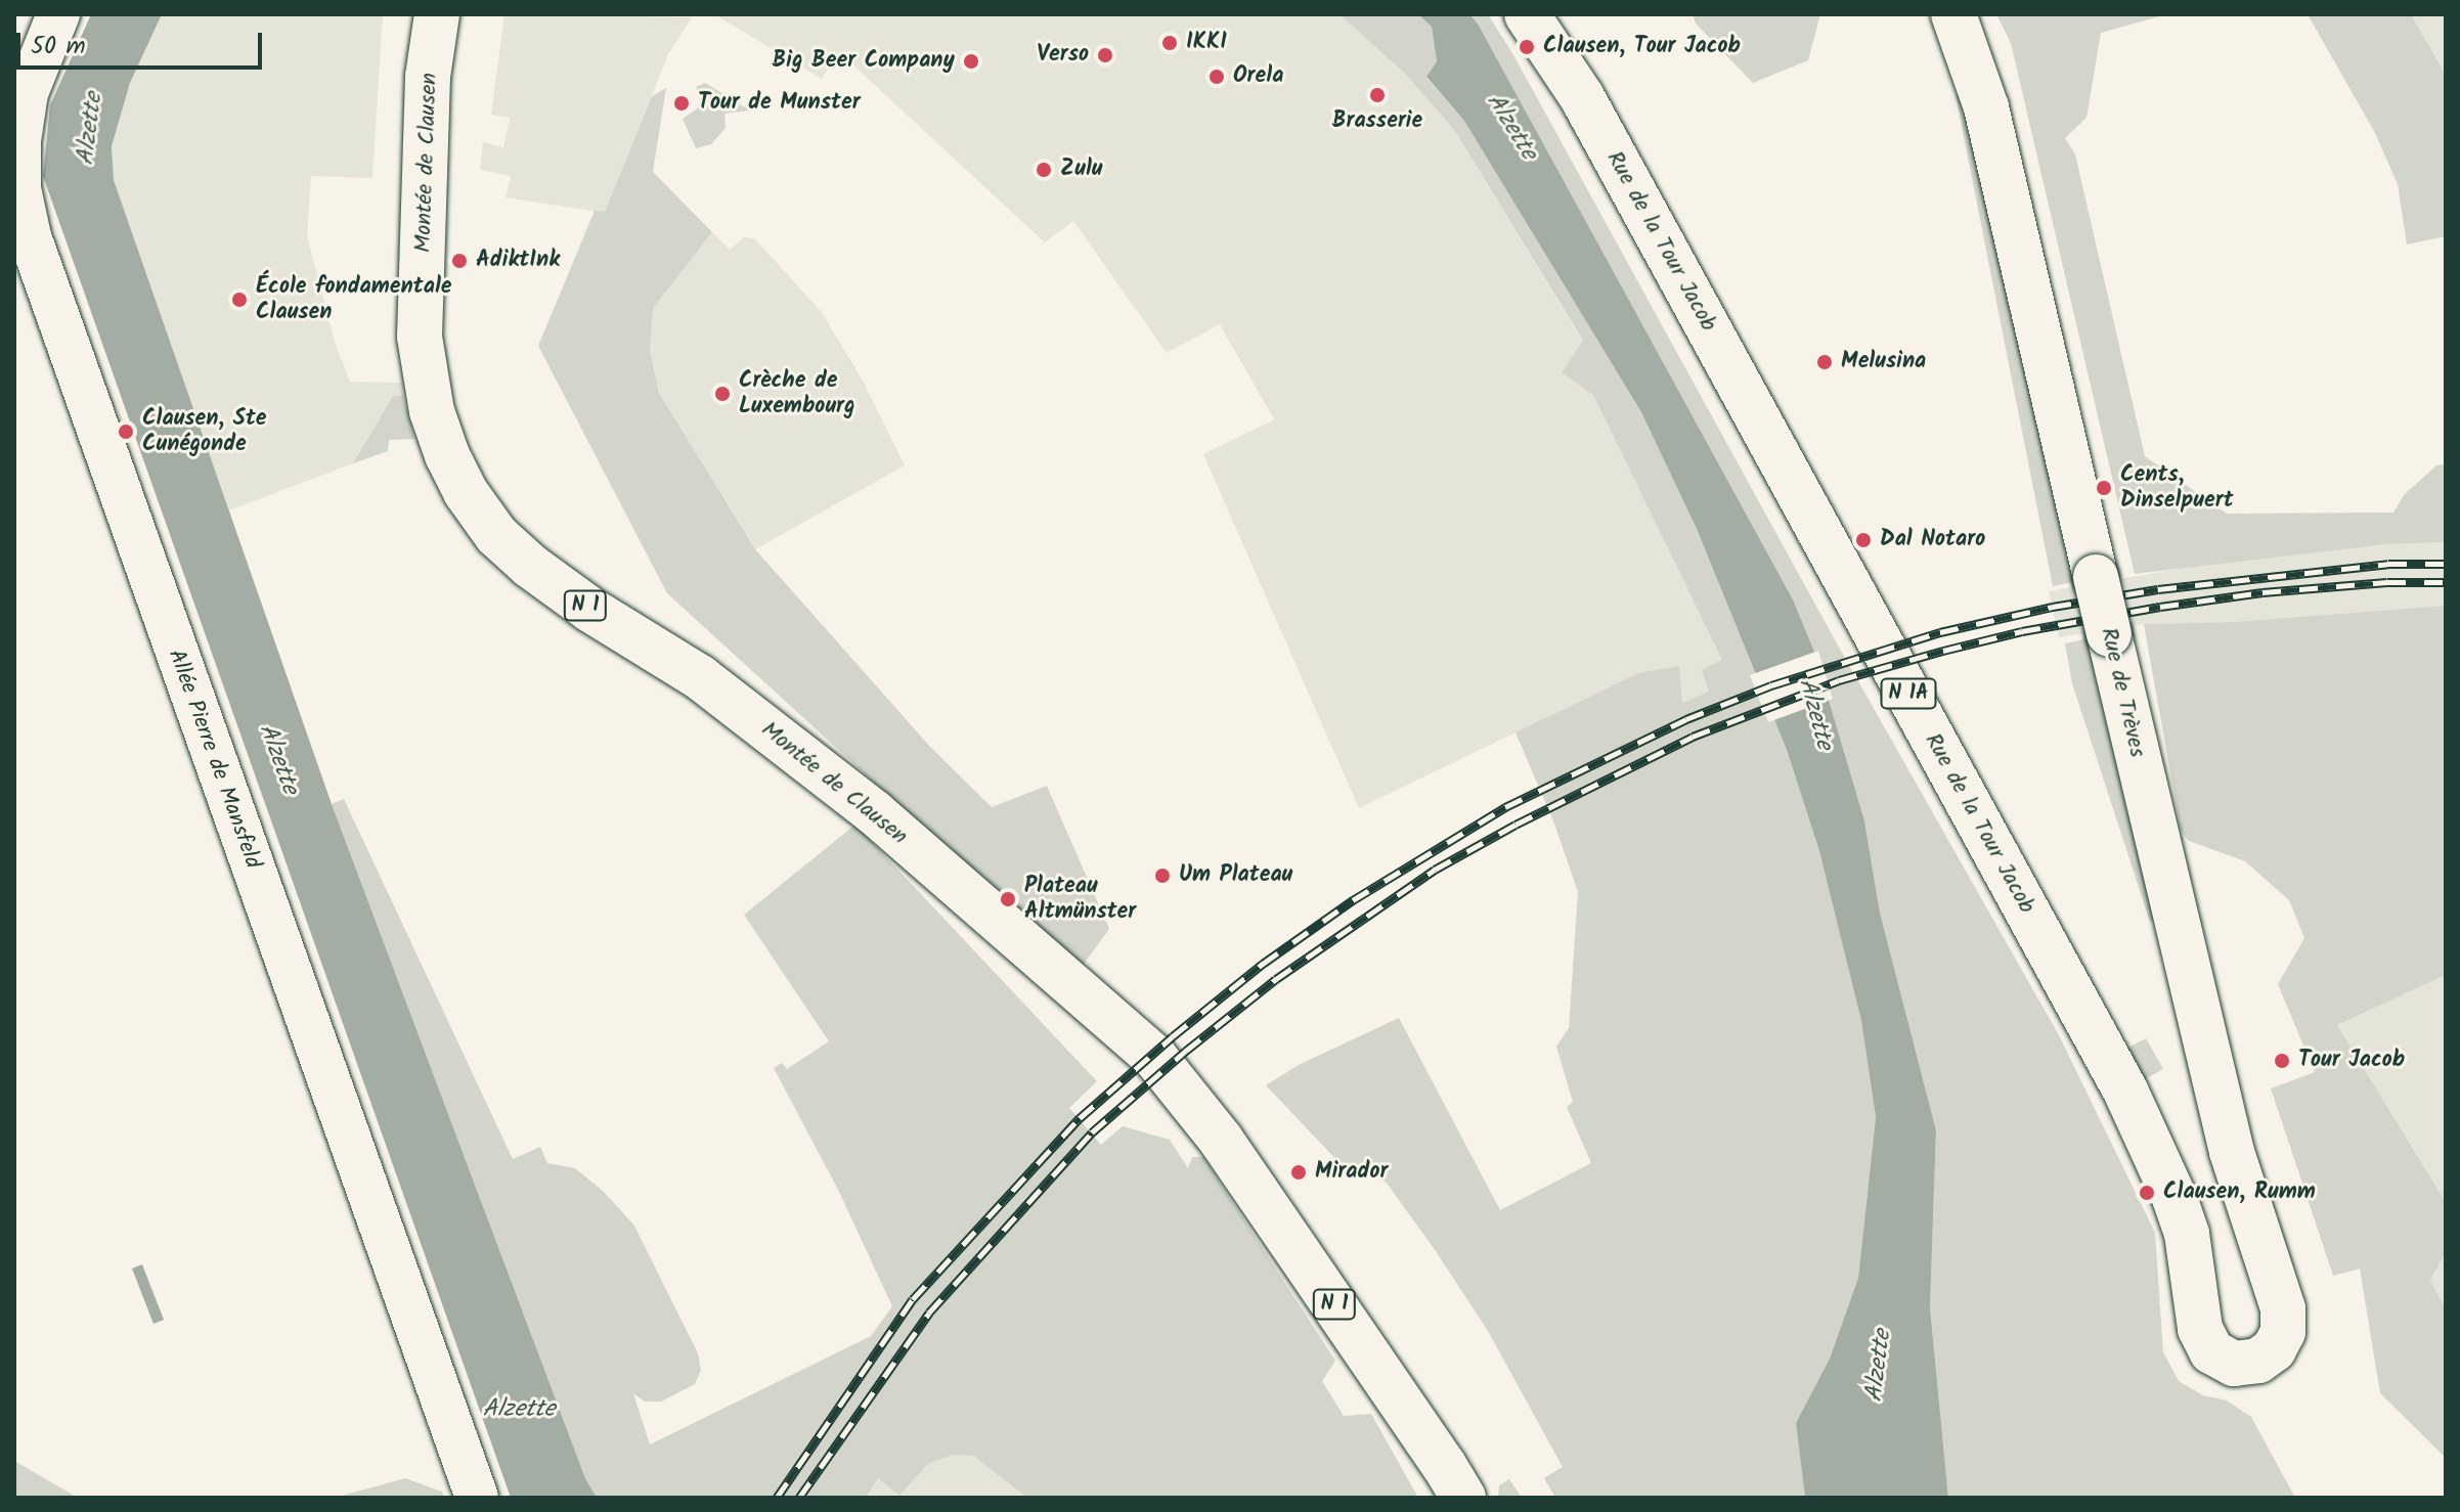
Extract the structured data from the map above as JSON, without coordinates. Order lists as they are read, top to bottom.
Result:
{
  "streets": {
    "main road": [
      "Montée de Clausen",
      "Rue de la Tour Jacob",
      "N 1",
      "Rue de Trèves",
      "N 1A",
      "Allée Pierre de Mansfeld"
    ]
  },
  "crossings": [
    ["Rue de la Tour Jacob", "Rue de Trèves"]
  ],
  "water": ["Alzette"],
  "places": [
    "IKKI",
    "Clausen, Tour Jacob",
    "Verso",
    "Big Beer Company",
    "Orela",
    "Brasserie",
    "Tour de Munster",
    "Zulu",
    "AdiktInk",
    "École fondamentale Clausen",
    "Melusina",
    "Crèche de Luxembourg",
    "Clausen, Ste Cunégonde",
    "Cents, Dinselpuert",
    "Dal Notaro",
    "Um Plateau",
    "Plateau Altmünster",
    "Tour Jacob",
    "Mirador",
    "Clausen, Rumm"
  ],
  "scale_bar": "50 m"
}
